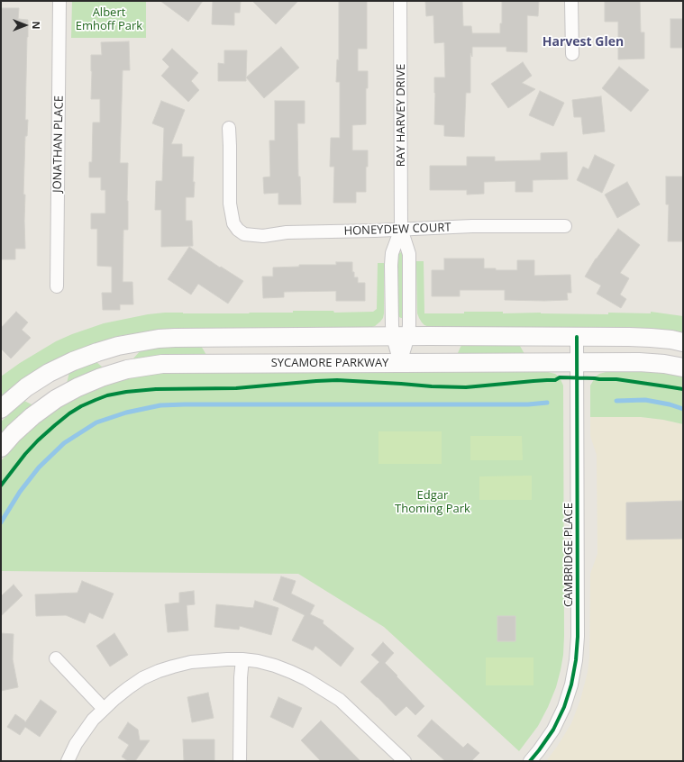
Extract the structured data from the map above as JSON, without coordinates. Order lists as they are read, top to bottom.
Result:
{
  "streets": {
    "main road": ["SYCAMORE PARKWAY"],
    "street": [
      "RAY HARVEY DRIVE",
      "JONATHAN PLACE",
      "HONEYDEW COURT",
      "CAMBRIDGE PLACE"
    ]
  },
  "crossings": [
    ["RAY HARVEY DRIVE", "HONEYDEW COURT"],
    ["RAY HARVEY DRIVE", "SYCAMORE PARKWAY"],
    ["SYCAMORE PARKWAY", "CAMBRIDGE PLACE"]
  ],
  "districts": ["Harvest Glen"],
  "parks": ["Albert Emhoff Park", "Edgar Thoming Park"],
  "north": "right"
}
